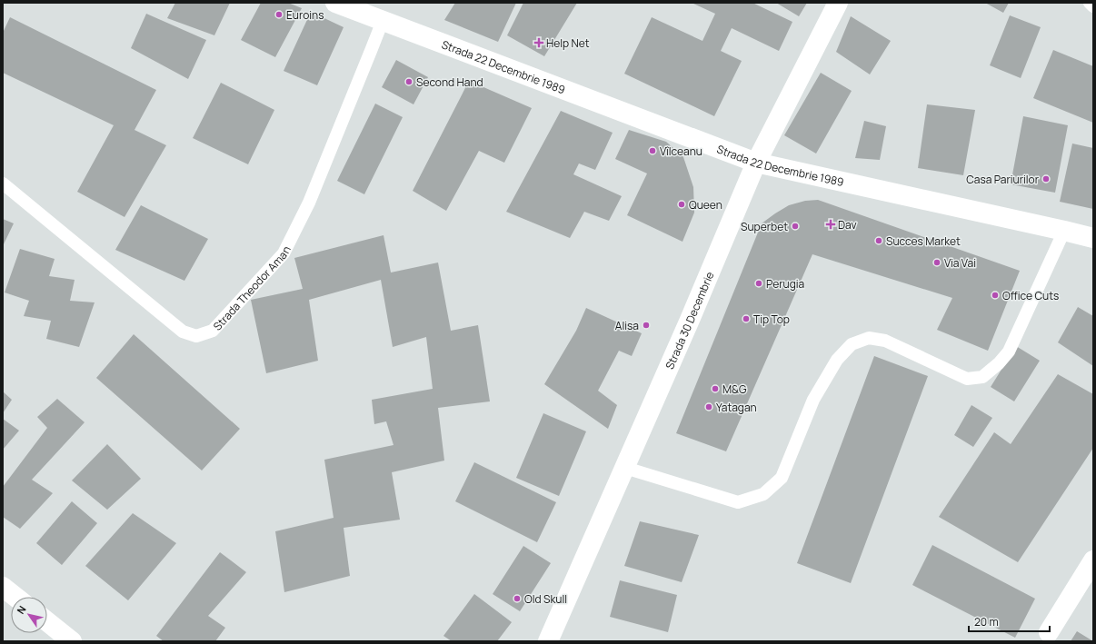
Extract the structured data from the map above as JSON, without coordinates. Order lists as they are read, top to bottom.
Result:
{
  "streets": {
    "street": ["Strada 22 Decembrie 1989", "Strada 30 Decembrie"],
    "lane": ["Strada Theodor Aman"]
  },
  "crossings": [
    ["Strada 22 Decembrie 1989", "Strada Theodor Aman"],
    ["Strada 22 Decembrie 1989", "Strada 30 Decembrie"]
  ],
  "places": {
    "other": [
      "Euroins",
      "Second Hand",
      "Vîlceanu",
      "Casa Pariurilor",
      "Queen",
      "Superbet",
      "Succes Market",
      "Via Vai",
      "Perugia",
      "Office Cuts",
      "Tip Top",
      "Alisa",
      "M&G",
      "Yatagan",
      "Old Skull"
    ],
    "health": ["Help Net", "Dav"]
  },
  "scale_bar": "20 m",
  "north": "top left"
}
